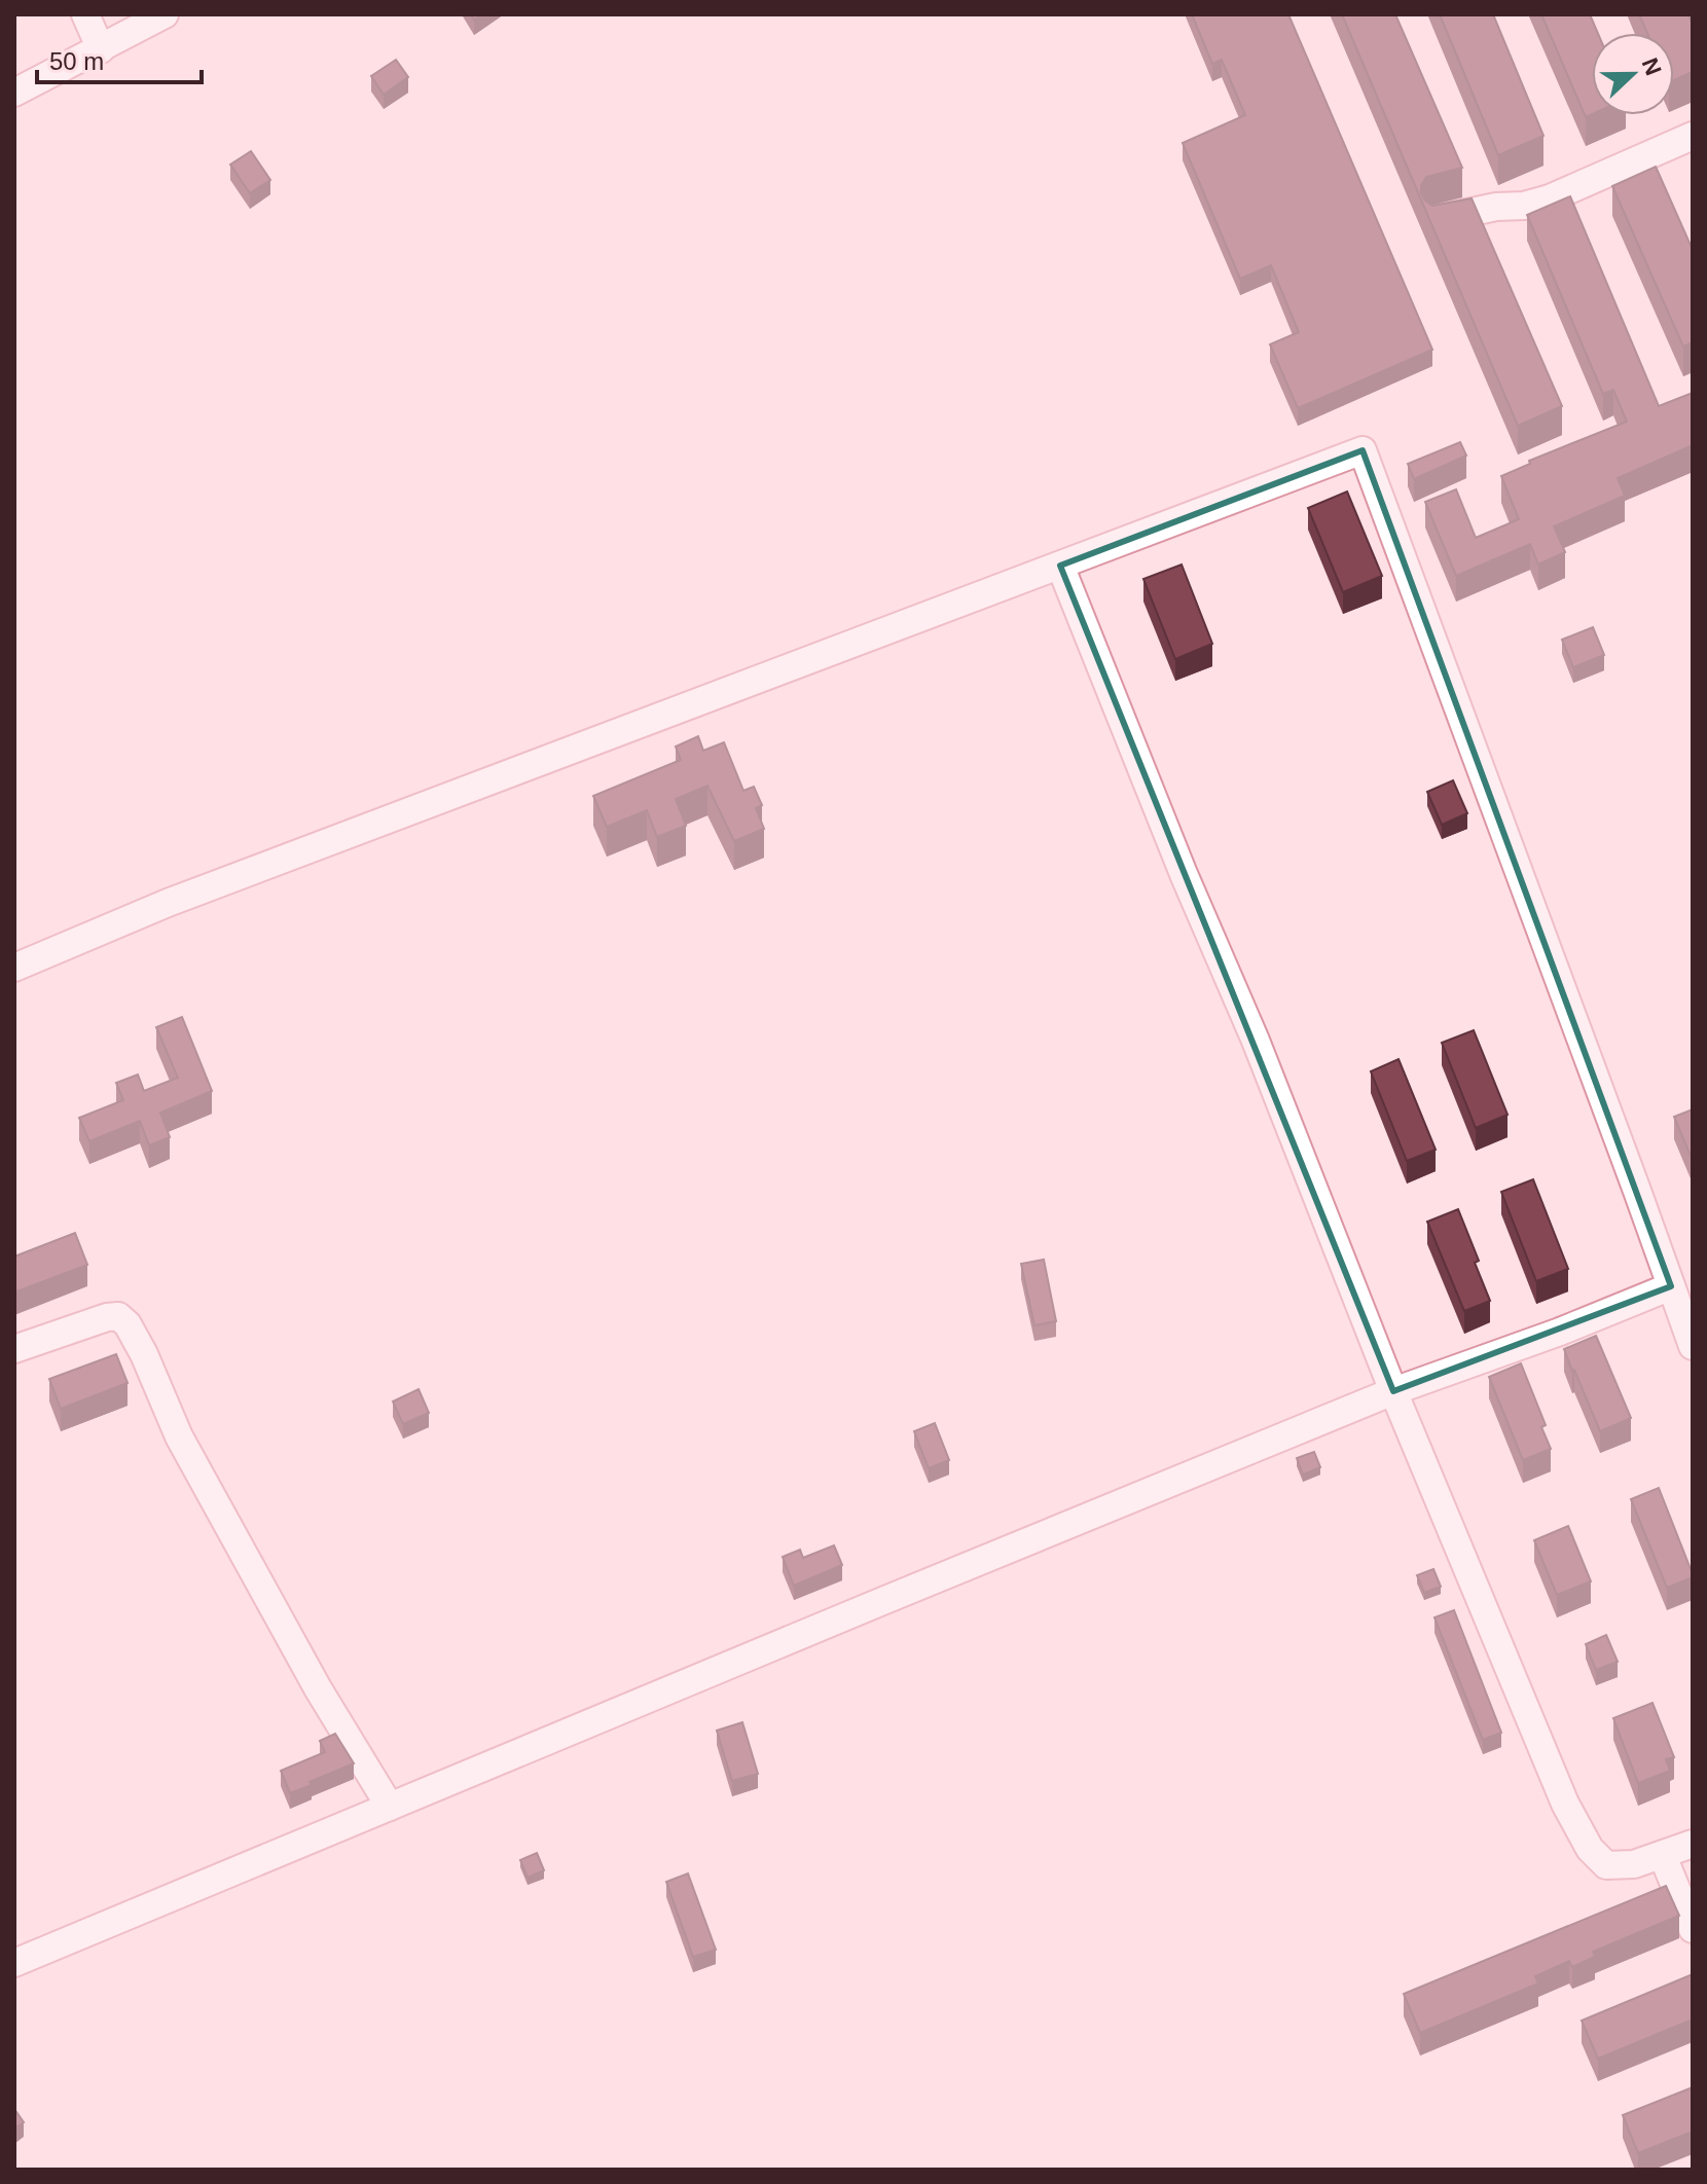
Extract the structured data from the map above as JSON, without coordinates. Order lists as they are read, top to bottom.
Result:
{
  "scale_bar": "50 m",
  "north": "right"
}
